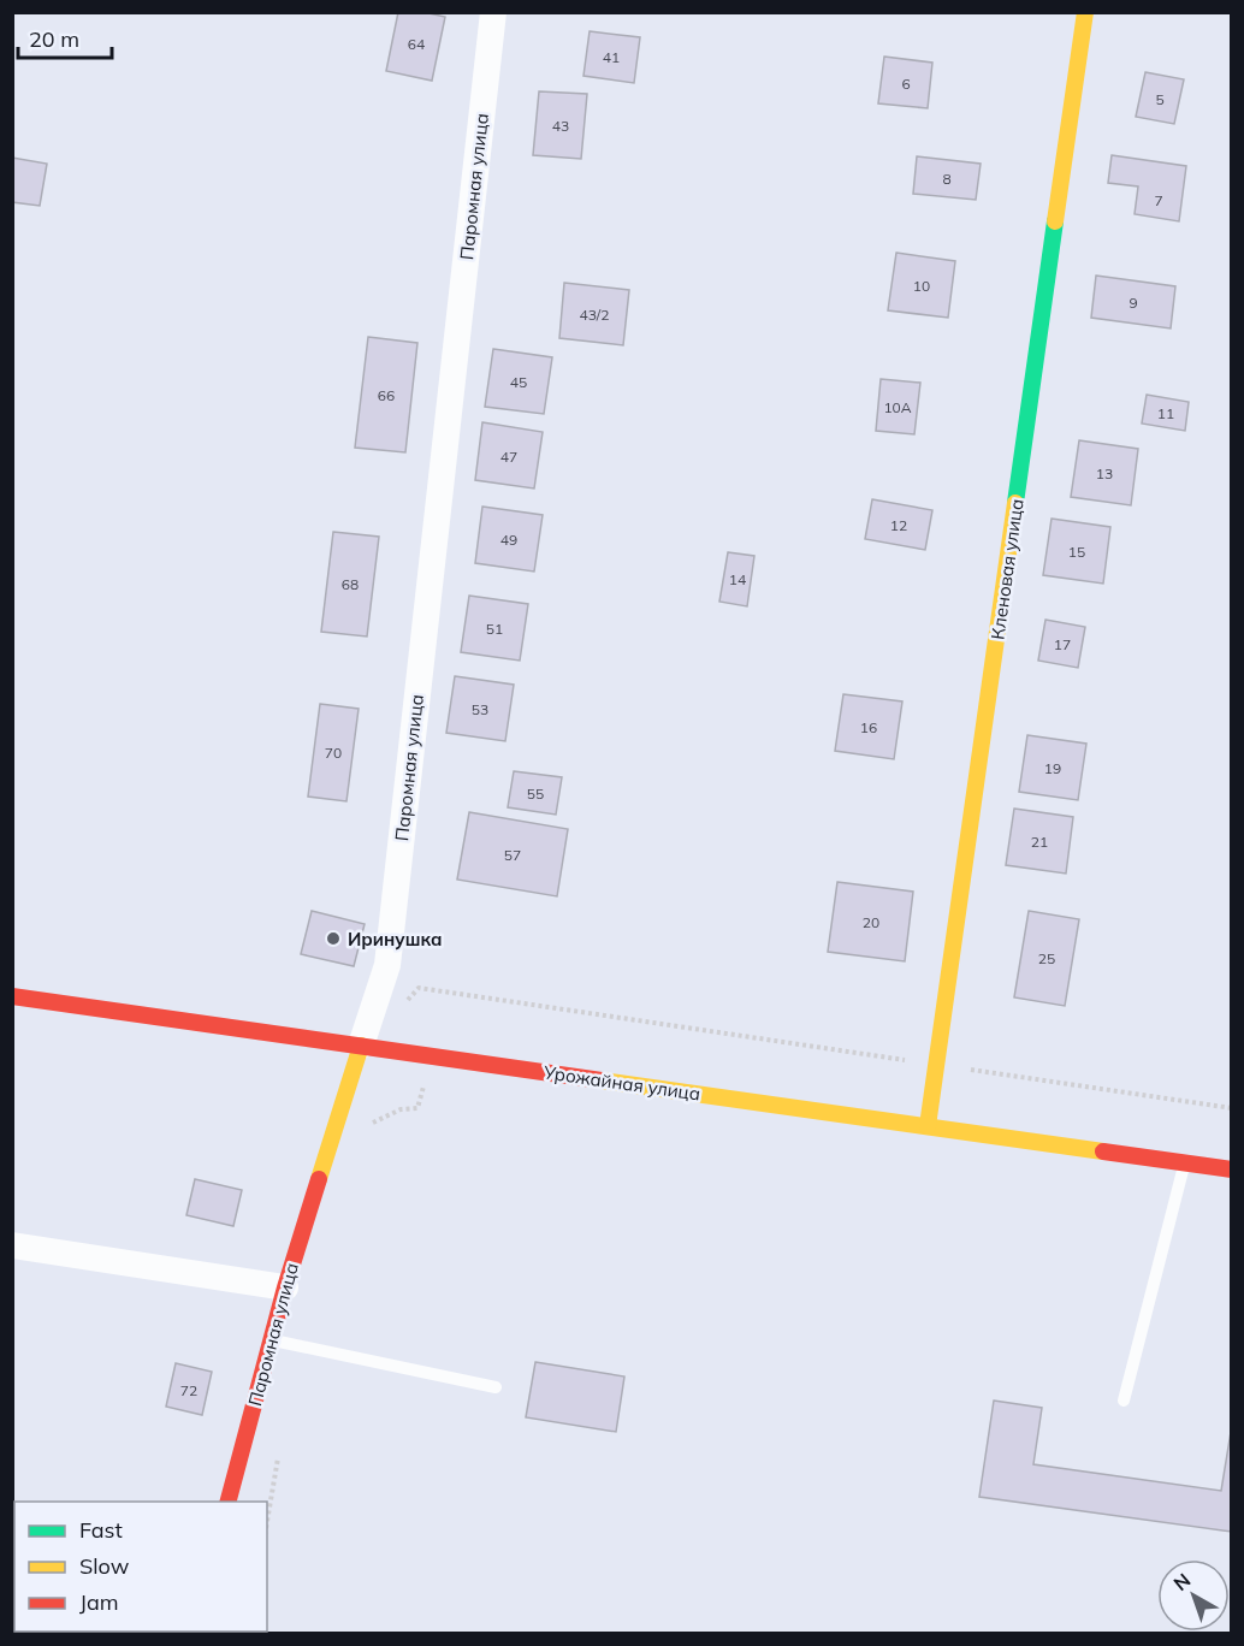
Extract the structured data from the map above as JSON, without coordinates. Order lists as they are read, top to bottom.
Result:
{
  "streets": {
    "main road": ["Паромная улица", "Кленовая улица", "Урожайная улица"]
  },
  "crossings": [
    ["Паромная улица", "Урожайная улица"],
    ["Кленовая улица", "Урожайная улица"]
  ],
  "places": ["Иринушка"],
  "house_numbers": [
    "64",
    "41",
    "6",
    "5",
    "43",
    "8",
    "7",
    "10",
    "9",
    "43/2",
    "45",
    "66",
    "10А",
    "11",
    "47",
    "13",
    "12",
    "49",
    "15",
    "14",
    "68",
    "51",
    "17",
    "53",
    "16",
    "70",
    "19",
    "55",
    "21",
    "57",
    "20",
    "25",
    "72"
  ],
  "legend": ["Fast", "Slow", "Jam"],
  "scale_bar": "20 m",
  "north": "top left"
}
